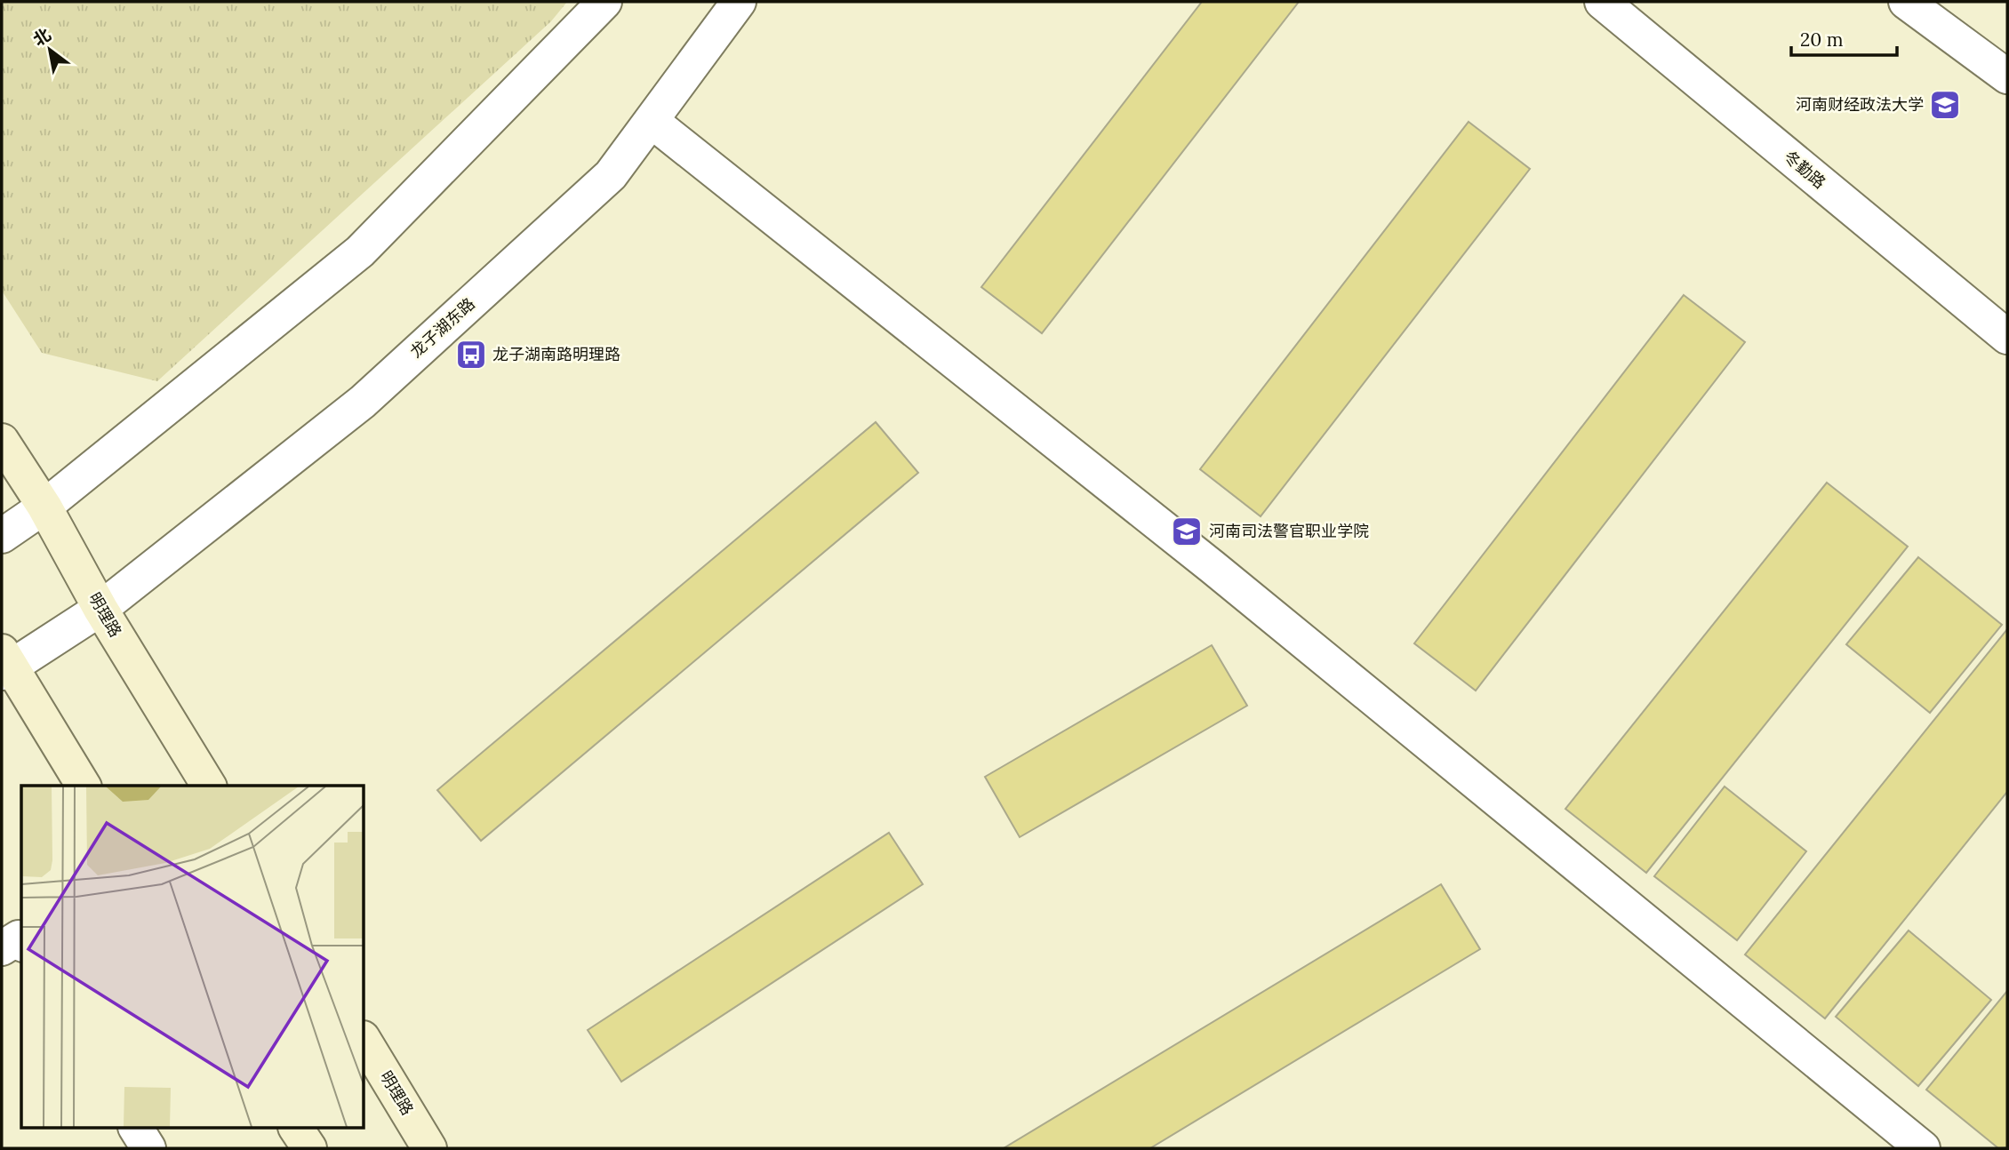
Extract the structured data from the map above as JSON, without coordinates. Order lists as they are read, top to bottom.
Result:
{
  "streets": {
    "main road": ["明理路"],
    "street": ["冬勤路", "龙子湖东路"]
  },
  "crossings": [
    ["龙子湖东路", "明理路"]
  ],
  "places": {
    "school or university": ["河南财经政法大学", "河南司法警官职业学院"],
    "bus stop": ["龙子湖南路明理路"]
  },
  "scale_bar": "20 m",
  "north": "top left"
}
